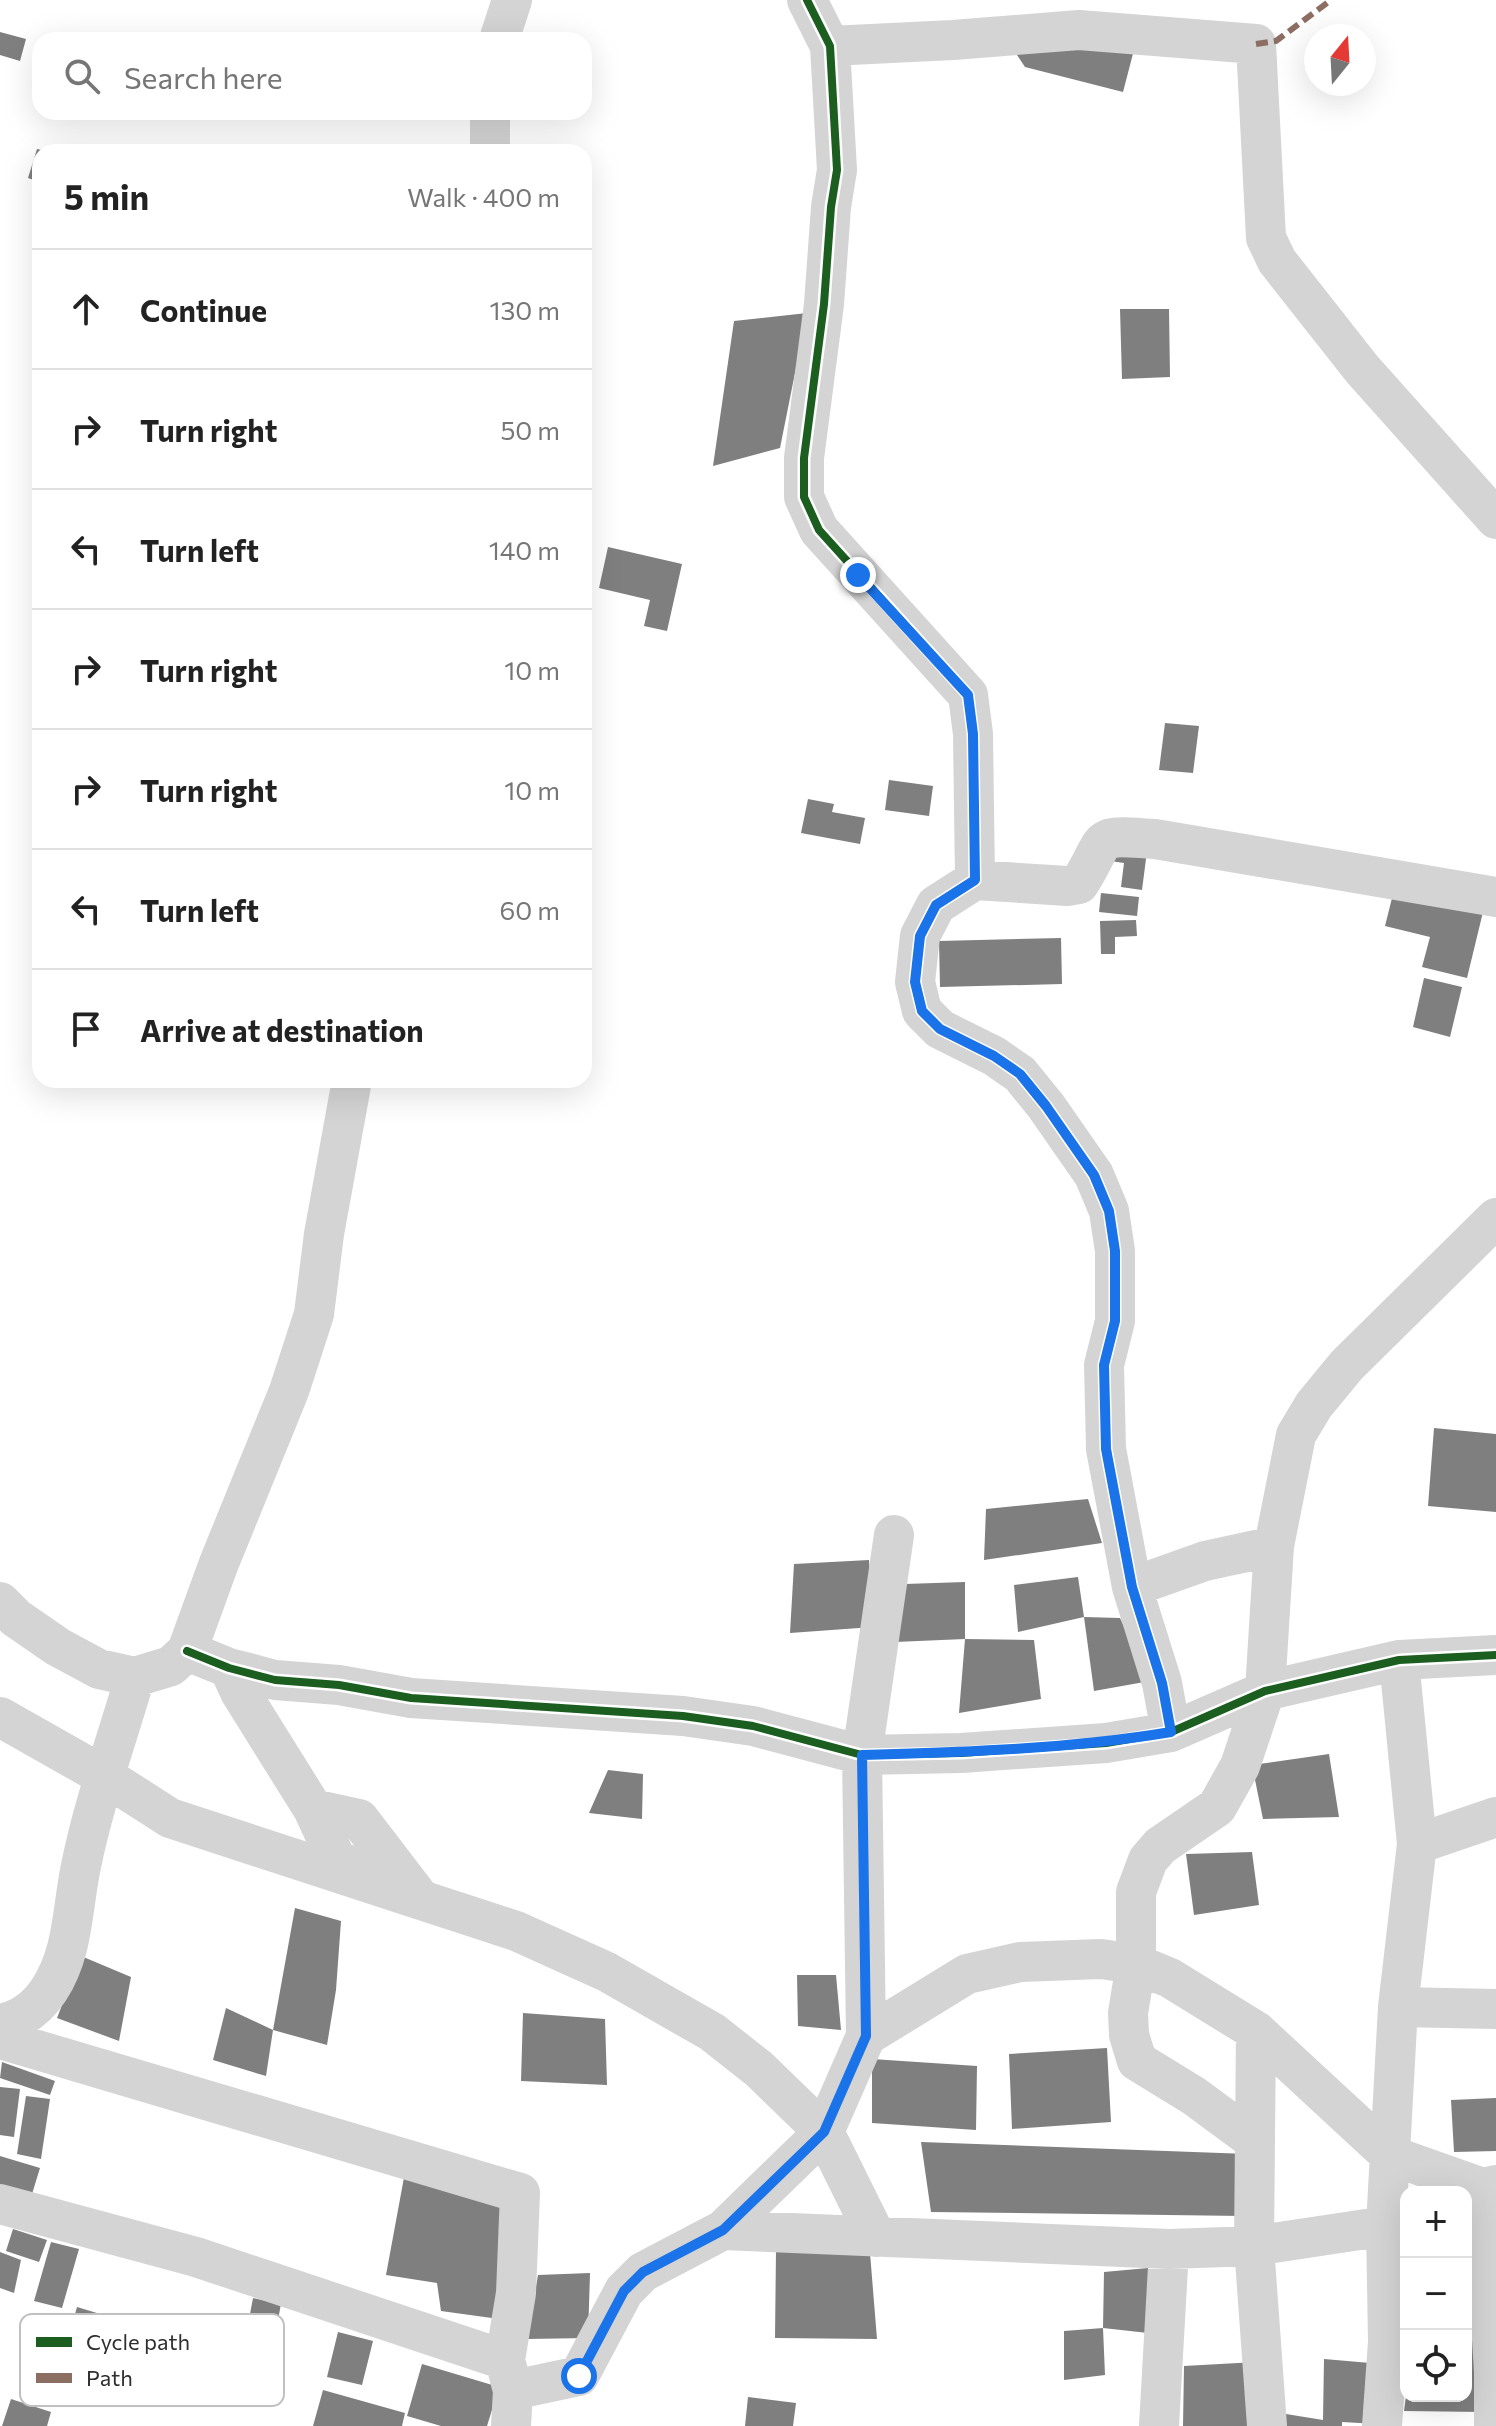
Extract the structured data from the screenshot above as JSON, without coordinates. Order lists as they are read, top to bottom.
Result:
{
  "legend": ["Cycle path", "Path"],
  "north": "top",
  "page": {
    "search": "Search here",
    "heading": ["5 min", "Walk · 400 m"],
    "list": [
      ["Continue", "130 m"],
      ["Turn right", "50 m"],
      ["Turn left", "140 m"],
      ["Turn right", "10 m"],
      ["Turn right", "10 m"],
      ["Turn left", "60 m"],
      "Arrive at destination"
    ],
    "map_buttons": ["+", "−"]
  }
}
